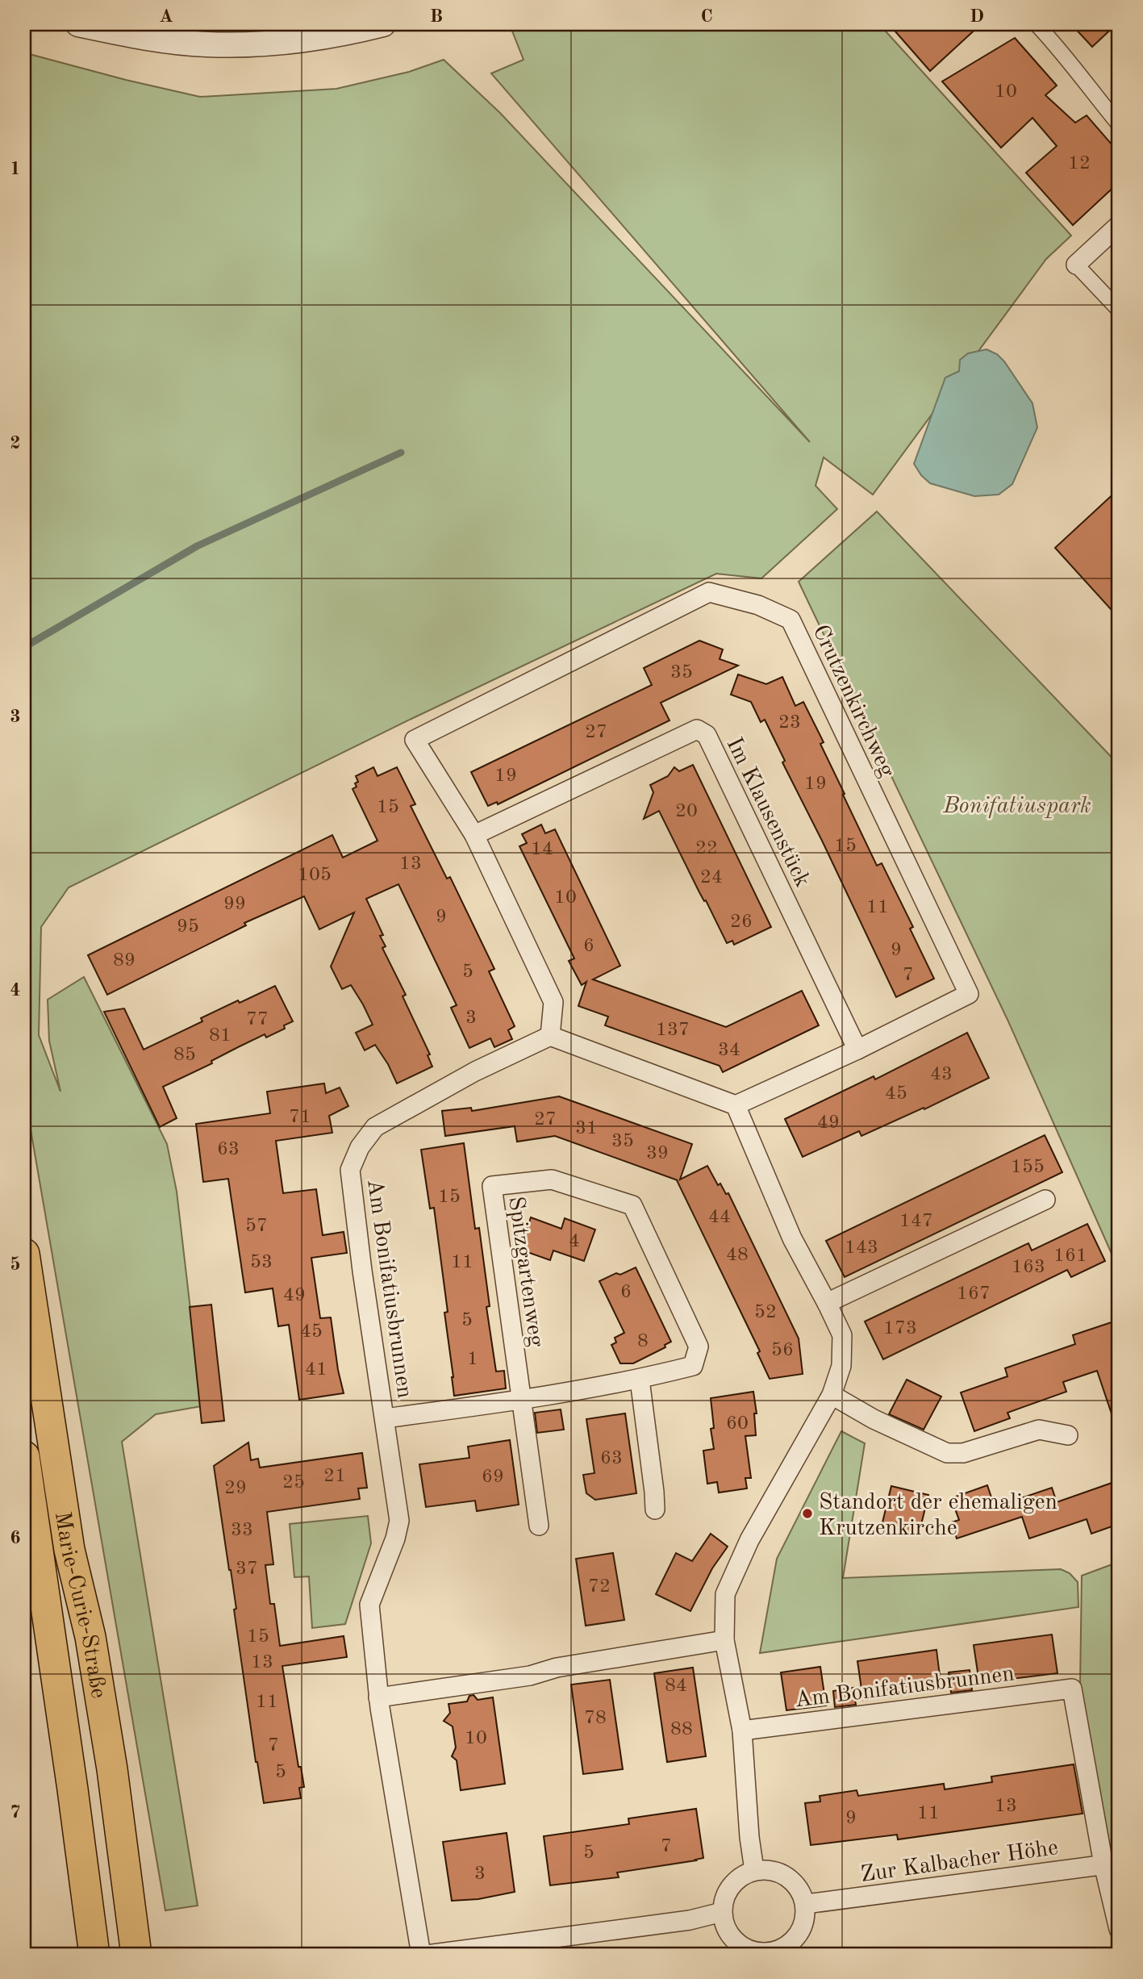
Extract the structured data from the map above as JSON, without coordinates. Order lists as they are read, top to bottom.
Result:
{
  "streets": {
    "main road": ["Marie-Curie-Straße"],
    "street": [
      "Crutzenkirchweg",
      "Im Klausenstück",
      "Spitzgartenweg",
      "Am Bonifatiusbrunnen",
      "Zur Kalbacher Höhe"
    ]
  },
  "crossings": [
    ["Crutzenkirchweg", "Im Klausenstück"],
    ["Spitzgartenweg", "Am Bonifatiusbrunnen"],
    ["Am Bonifatiusbrunnen", "Zur Kalbacher Höhe"]
  ],
  "parks": ["Bonifatiuspark"],
  "places": ["Standort der ehemaligen Krutzenkirche"],
  "house_numbers": [
    "10",
    "12",
    "35",
    "23",
    "27",
    "19",
    "19",
    "15",
    "20",
    "15",
    "22",
    "14",
    "13",
    "105",
    "24",
    "10",
    "99",
    "11",
    "9",
    "26",
    "95",
    "6",
    "9",
    "89",
    "5",
    "7",
    "3",
    "77",
    "137",
    "81",
    "34",
    "85",
    "43",
    "45",
    "71",
    "27",
    "49",
    "31",
    "35",
    "63",
    "39",
    "155",
    "15",
    "44",
    "147",
    "57",
    "4",
    "143",
    "48",
    "161",
    "53",
    "11",
    "163",
    "6",
    "167",
    "49",
    "52",
    "5",
    "173",
    "45",
    "8",
    "56",
    "1",
    "41",
    "60",
    "63",
    "21",
    "69",
    "25",
    "29",
    "33",
    "37",
    "72",
    "15",
    "13",
    "84",
    "11",
    "78",
    "88",
    "10",
    "7",
    "5",
    "13",
    "11",
    "9",
    "7",
    "5",
    "3"
  ],
  "grid": {
    "columns": [
      "A",
      "B",
      "C",
      "D"
    ],
    "rows": [
      "1",
      "2",
      "3",
      "4",
      "5",
      "6",
      "7"
    ]
  }
}
